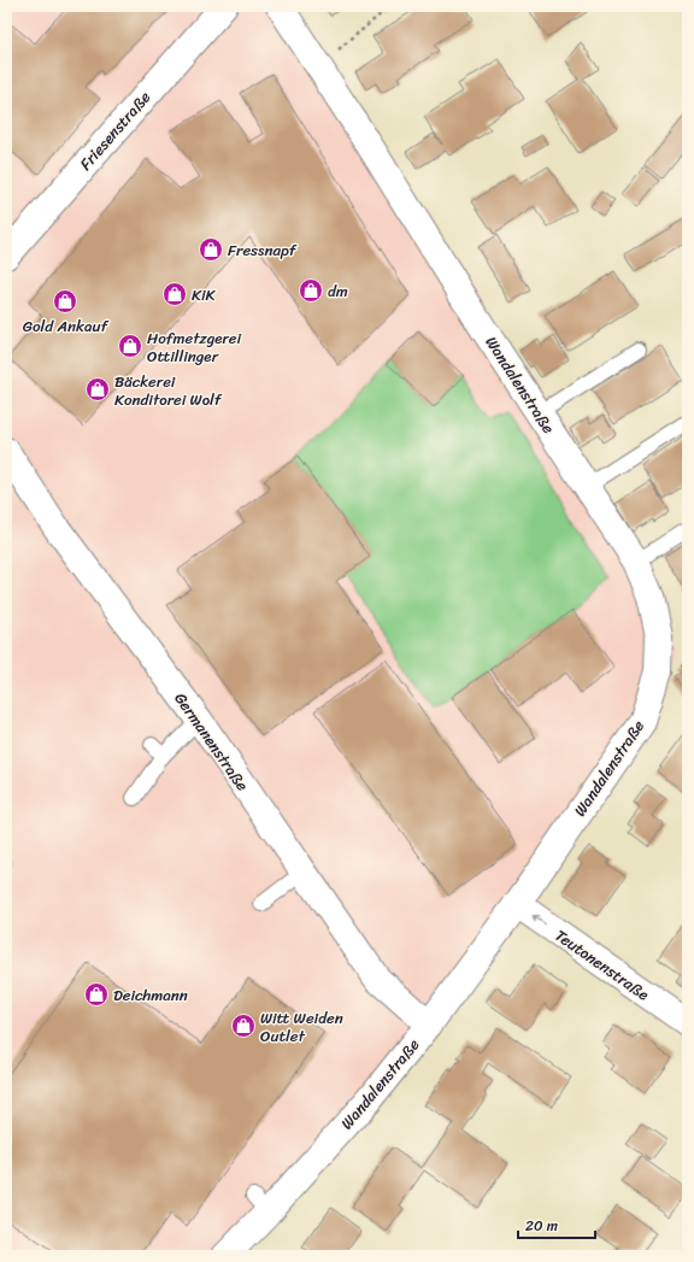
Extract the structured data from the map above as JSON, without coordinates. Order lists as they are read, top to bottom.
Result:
{
  "streets": {
    "street": [
      "Friesenstraße",
      "Wandalenstraße",
      "Germanenstraße",
      "Teutonenstraße"
    ]
  },
  "crossings": [
    ["Wandalenstraße", "Germanenstraße"],
    ["Wandalenstraße", "Teutonenstraße"]
  ],
  "one_way": ["Teutonenstraße"],
  "places": {
    "shop": [
      "Fressnapf",
      "dm",
      "KiK",
      "Gold Ankauf",
      "Hofmetzgerei Ottillinger",
      "Bäckerei Konditorei Wolf",
      "Deichmann",
      "Witt Weiden Outlet"
    ]
  },
  "scale_bar": "20 m"
}
